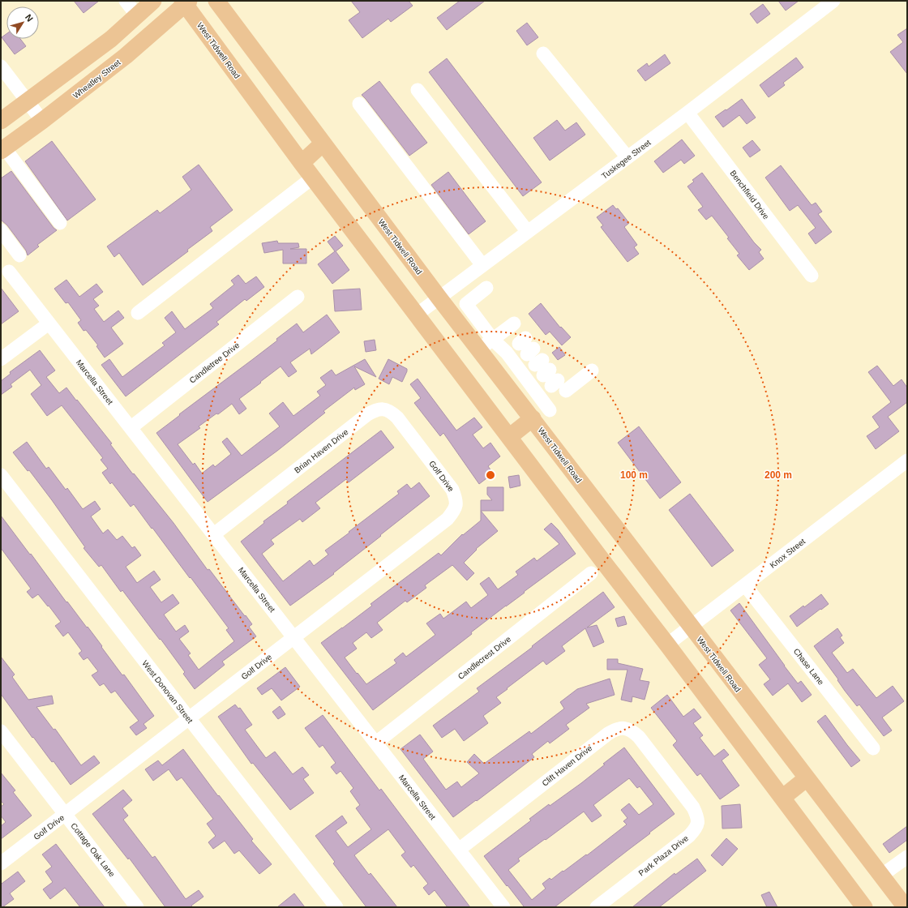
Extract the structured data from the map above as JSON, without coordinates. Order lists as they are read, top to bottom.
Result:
{
  "streets": {
    "main road": ["West Tidwell Road", "Wheatley Street"],
    "street": [
      "Tuskegee Street",
      "Benchfield Drive",
      "Candletree Drive",
      "Marcella Street",
      "Brian Haven Drive",
      "Golf Drive",
      "Knox Street",
      "Candlecrest Drive",
      "Chase Lane",
      "West Donovan Street",
      "Clift Haven Drive",
      "Cottage Oak Lane",
      "Park Plaza Drive"
    ]
  },
  "crossings": [
    ["West Tidwell Road", "Wheatley Street"],
    ["West Tidwell Road", "Tuskegee Street"],
    ["West Tidwell Road", "Knox Street"],
    ["Tuskegee Street", "Benchfield Drive"],
    ["Candletree Drive", "Marcella Street"],
    ["Marcella Street", "Brian Haven Drive"],
    ["Marcella Street", "Golf Drive"],
    ["Marcella Street", "Candlecrest Drive"],
    ["Marcella Street", "Clift Haven Drive"],
    ["Brian Haven Drive", "Golf Drive"],
    ["Golf Drive", "West Donovan Street"],
    ["Golf Drive", "Cottage Oak Lane"],
    ["Knox Street", "Chase Lane"],
    ["Clift Haven Drive", "Park Plaza Drive"]
  ],
  "north": "top right",
  "rings": ["100 m", "200 m"]
}
